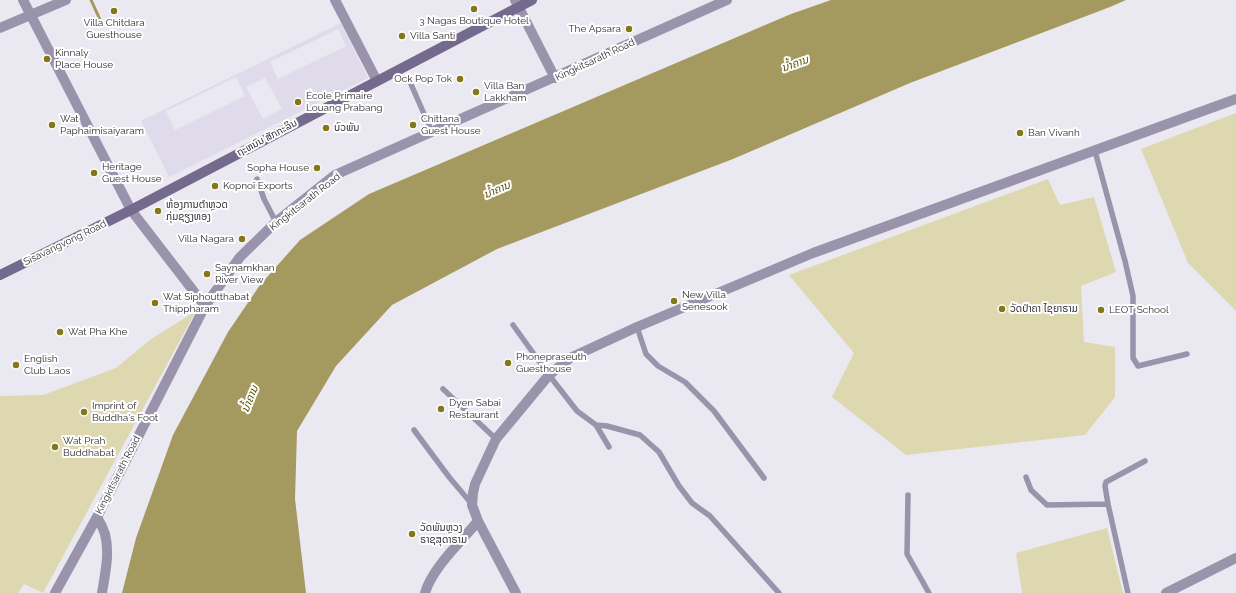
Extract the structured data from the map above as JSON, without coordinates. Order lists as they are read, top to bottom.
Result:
{
  "streets": {
    "main road": ["ຖະຫນົນ ສັກກະລິນ", "Sisavangvong Road"],
    "street": ["Kingkitsarath Road"]
  },
  "crossings": [
    ["ຖະຫນົນ ສັກກະລິນ", "Sisavangvong Road"]
  ],
  "water": ["ນ້ຳຄານ"],
  "places": [
    "3 Nagas Boutique Hotel",
    "Villa Chitdara Guesthouse",
    "The Apsara",
    "Villa Santi",
    "Kinnaly Place House",
    "Ock Pop Tok",
    "Villa Ban Lakkham",
    "École Primaire Louang Prabang",
    "Wat Paphaimisaiyaram",
    "Chittana Guest House",
    "ບົວພັນ",
    "Ban Vivanh",
    "Sopha House",
    "Heritage Guest House",
    "Kopnoï Exports",
    "ຫ້ອງການຕຳຫຼວດ ກຸ່ມຊຽງທອງ",
    "Villa Nagara",
    "Saynamkhan River View",
    "New Villa Senesook",
    "Wat Siphoutthabat Thippharam",
    "ວັດປ່າຄາ ໄຊຍາຣາມ",
    "LEOT School",
    "Wat Pha Khe",
    "Phonepraseuth Guesthouse",
    "English Club Laos",
    "Dyen Sabai Restaurant",
    "Imprint of Buddha's Foot",
    "Wat Prah Buddhabat",
    "ວັດພັນຫຼວງ ຣາຊສຸດາຣາມ"
  ]
}
